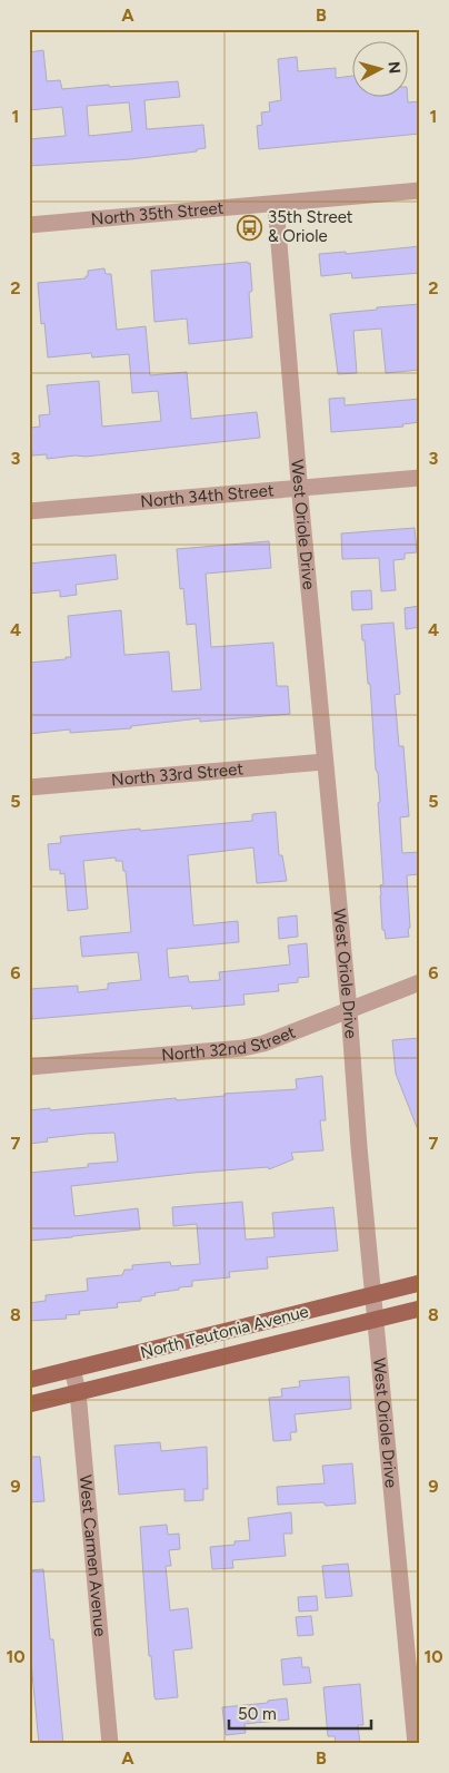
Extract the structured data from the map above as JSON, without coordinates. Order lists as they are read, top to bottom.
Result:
{
  "streets": {
    "main road": ["North Teutonia Avenue"],
    "street": [
      "North 35th Street",
      "North 34th Street",
      "West Oriole Drive",
      "North 33rd Street",
      "North 32nd Street",
      "West Carmen Avenue"
    ]
  },
  "crossings": [
    ["North 35th Street", "West Oriole Drive"],
    ["North 34th Street", "West Oriole Drive"],
    ["West Oriole Drive", "North 33rd Street"],
    ["West Oriole Drive", "North 32nd Street"],
    ["West Oriole Drive", "North Teutonia Avenue"],
    ["North Teutonia Avenue", "West Carmen Avenue"]
  ],
  "places": {
    "bus stop": ["35th Street & Oriole"]
  },
  "scale_bar": "50 m",
  "north": "right",
  "grid": {
    "columns": ["A", "B"],
    "rows": [
      "1",
      "2",
      "3",
      "4",
      "5",
      "6",
      "7",
      "8",
      "9",
      "10"
    ]
  }
}
